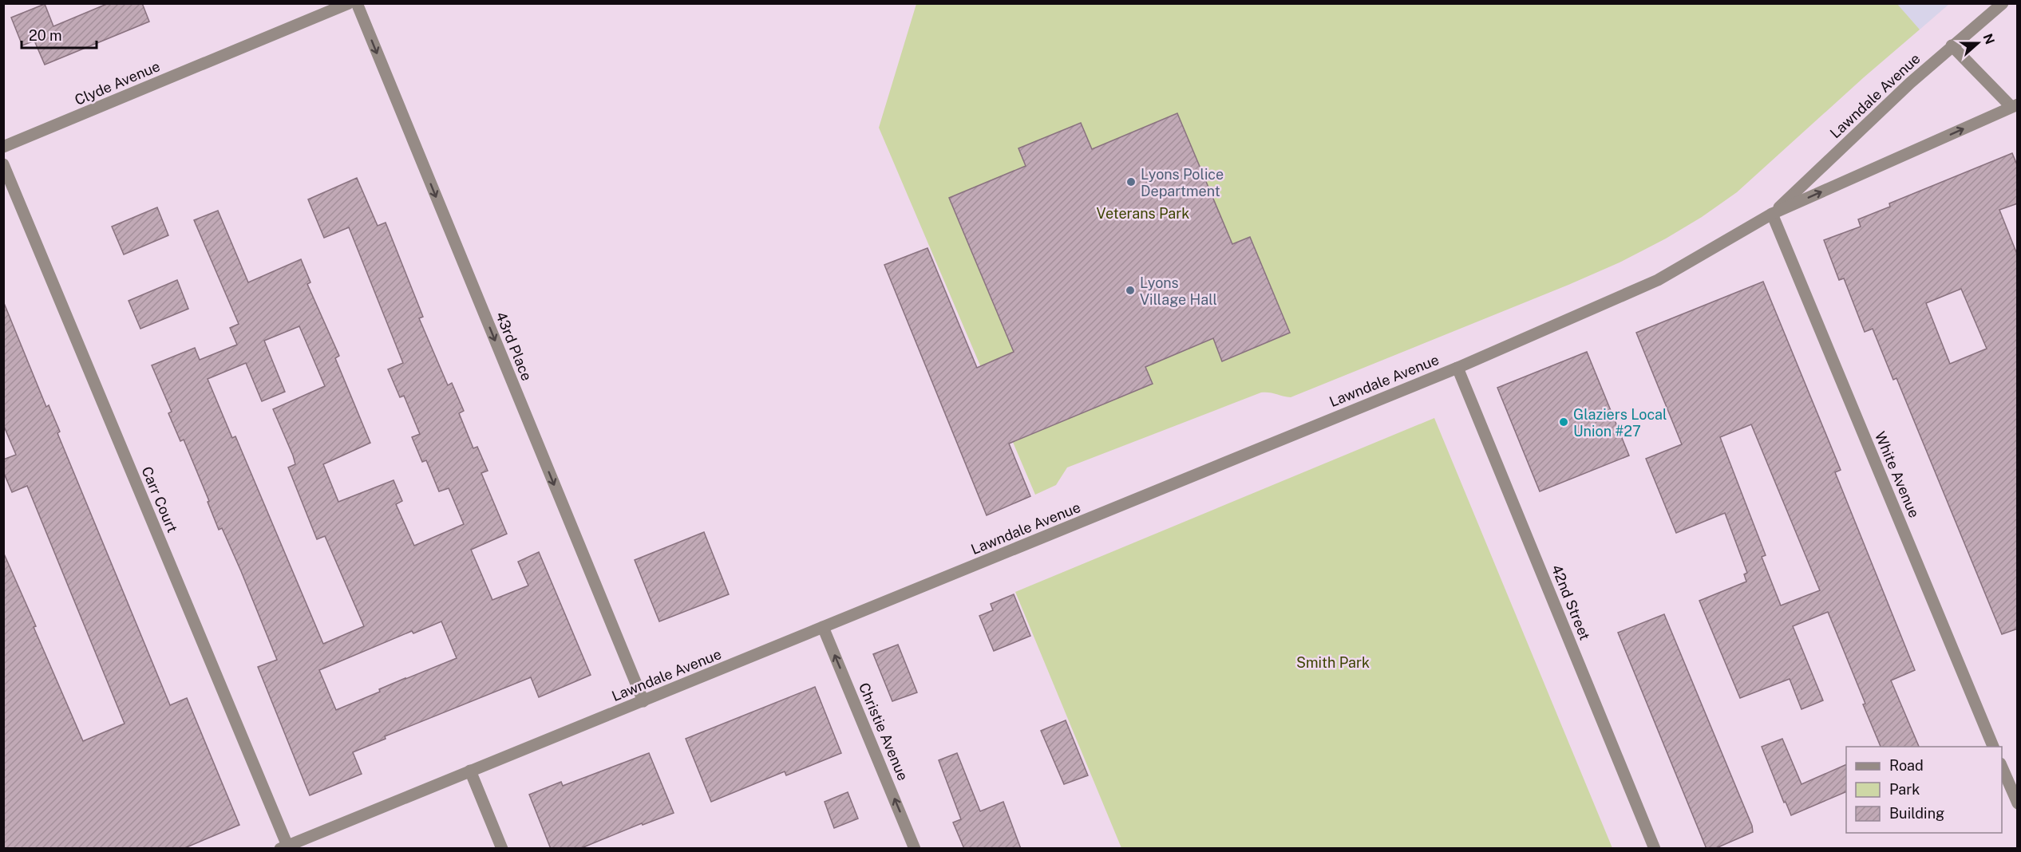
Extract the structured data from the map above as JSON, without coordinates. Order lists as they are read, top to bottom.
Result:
{
  "streets": {
    "street": [
      "Clyde Avenue",
      "Lawndale Avenue",
      "43rd Place",
      "White Avenue",
      "Carr Court",
      "42nd Street",
      "Christie Avenue"
    ]
  },
  "crossings": [
    ["Lawndale Avenue", "43rd Place"],
    ["Lawndale Avenue", "White Avenue"],
    ["Lawndale Avenue", "Carr Court"],
    ["Lawndale Avenue", "42nd Street"],
    ["Lawndale Avenue", "Christie Avenue"]
  ],
  "one_way": ["43rd Place", "Christie Avenue"],
  "parks": ["Veterans Park", "Smith Park"],
  "places": ["Lyons Police Department", "Lyons Village Hall", "Glaziers Local Union #27"],
  "legend": ["Road", "Park", "Building"],
  "scale_bar": "20 m",
  "north": "right"
}
